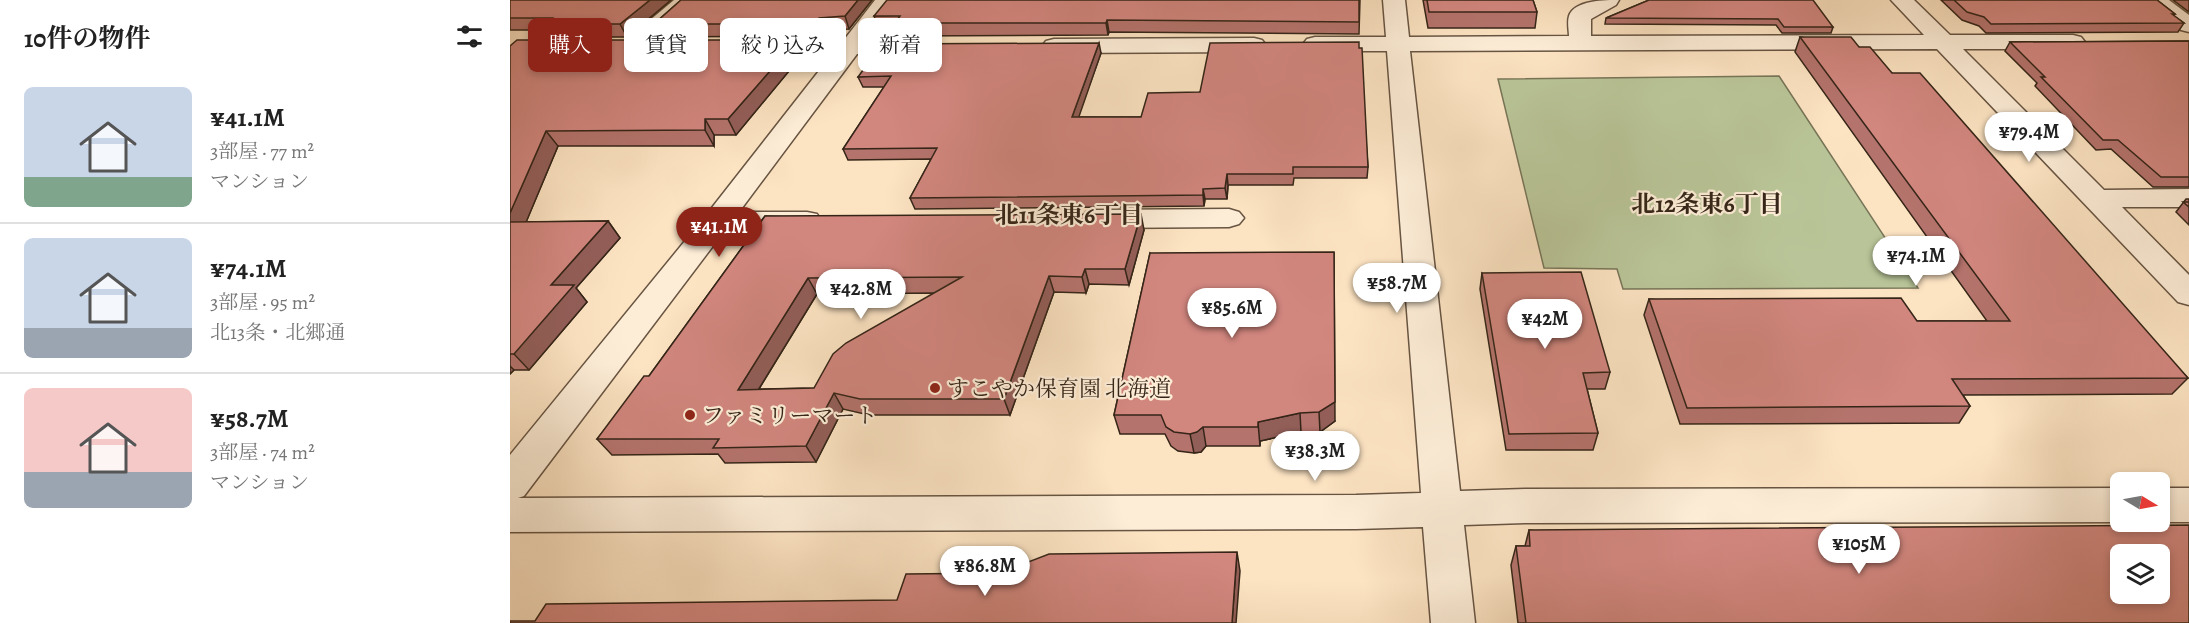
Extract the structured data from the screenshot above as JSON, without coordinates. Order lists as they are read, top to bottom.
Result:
{
  "districts": ["北12条東6丁目", "北11条東6丁目"],
  "places": ["すこやか保育園 北海道", "ファミリーマート"],
  "north": "right",
  "page": {
    "heading": "10件の物件",
    "chip": [
      "購入",
      "賃貸",
      "絞り込み",
      "新着"
    ],
    "list": [
      {
        "name": "¥41.1M",
        "note": "3部屋 · 77 m² · マンション"
      },
      {
        "name": "¥74.1M",
        "note": "3部屋 · 95 m² · 北13条・北郷通"
      },
      {
        "name": "¥58.7M",
        "note": "3部屋 · 74 m² · マンション"
      }
    ],
    "price": [
      "¥79.4M",
      "¥41.1M",
      "¥74.1M",
      "¥58.7M",
      "¥42.8M",
      "¥85.6M",
      "¥42M",
      "¥38.3M",
      "¥105M",
      "¥86.8M"
    ]
  }
}
